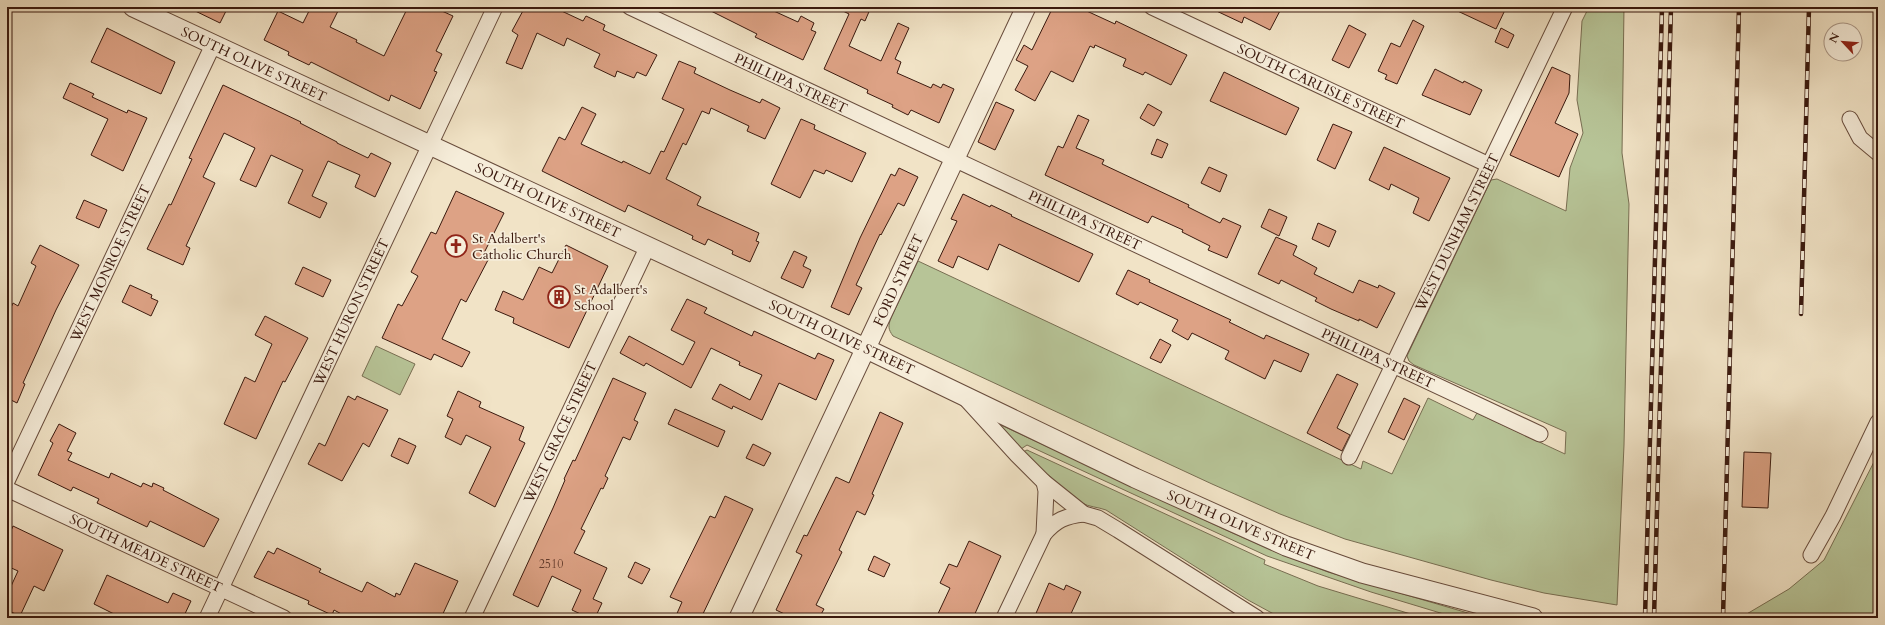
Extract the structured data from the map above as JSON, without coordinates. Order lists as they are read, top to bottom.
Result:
{
  "streets": {
    "street": [
      "SOUTH OLIVE STREET",
      "PHILLIPA STREET",
      "SOUTH CARLISLE STREET",
      "WEST DUNHAM STREET",
      "WEST MONROE STREET",
      "FORD STREET",
      "WEST HURON STREET",
      "WEST GRACE STREET",
      "SOUTH MEADE STREET"
    ]
  },
  "crossings": [
    ["SOUTH OLIVE STREET", "WEST MONROE STREET"],
    ["SOUTH OLIVE STREET", "FORD STREET"],
    ["SOUTH OLIVE STREET", "WEST HURON STREET"],
    ["SOUTH OLIVE STREET", "WEST GRACE STREET"],
    ["PHILLIPA STREET", "WEST DUNHAM STREET"],
    ["PHILLIPA STREET", "FORD STREET"],
    ["SOUTH CARLISLE STREET", "WEST DUNHAM STREET"],
    ["WEST HURON STREET", "SOUTH MEADE STREET"]
  ],
  "places": {
    "church": ["St Adalbert's Catholic Church"],
    "building": ["St Adalbert's School"]
  },
  "house_numbers": ["2510"],
  "north": "top left"
}
